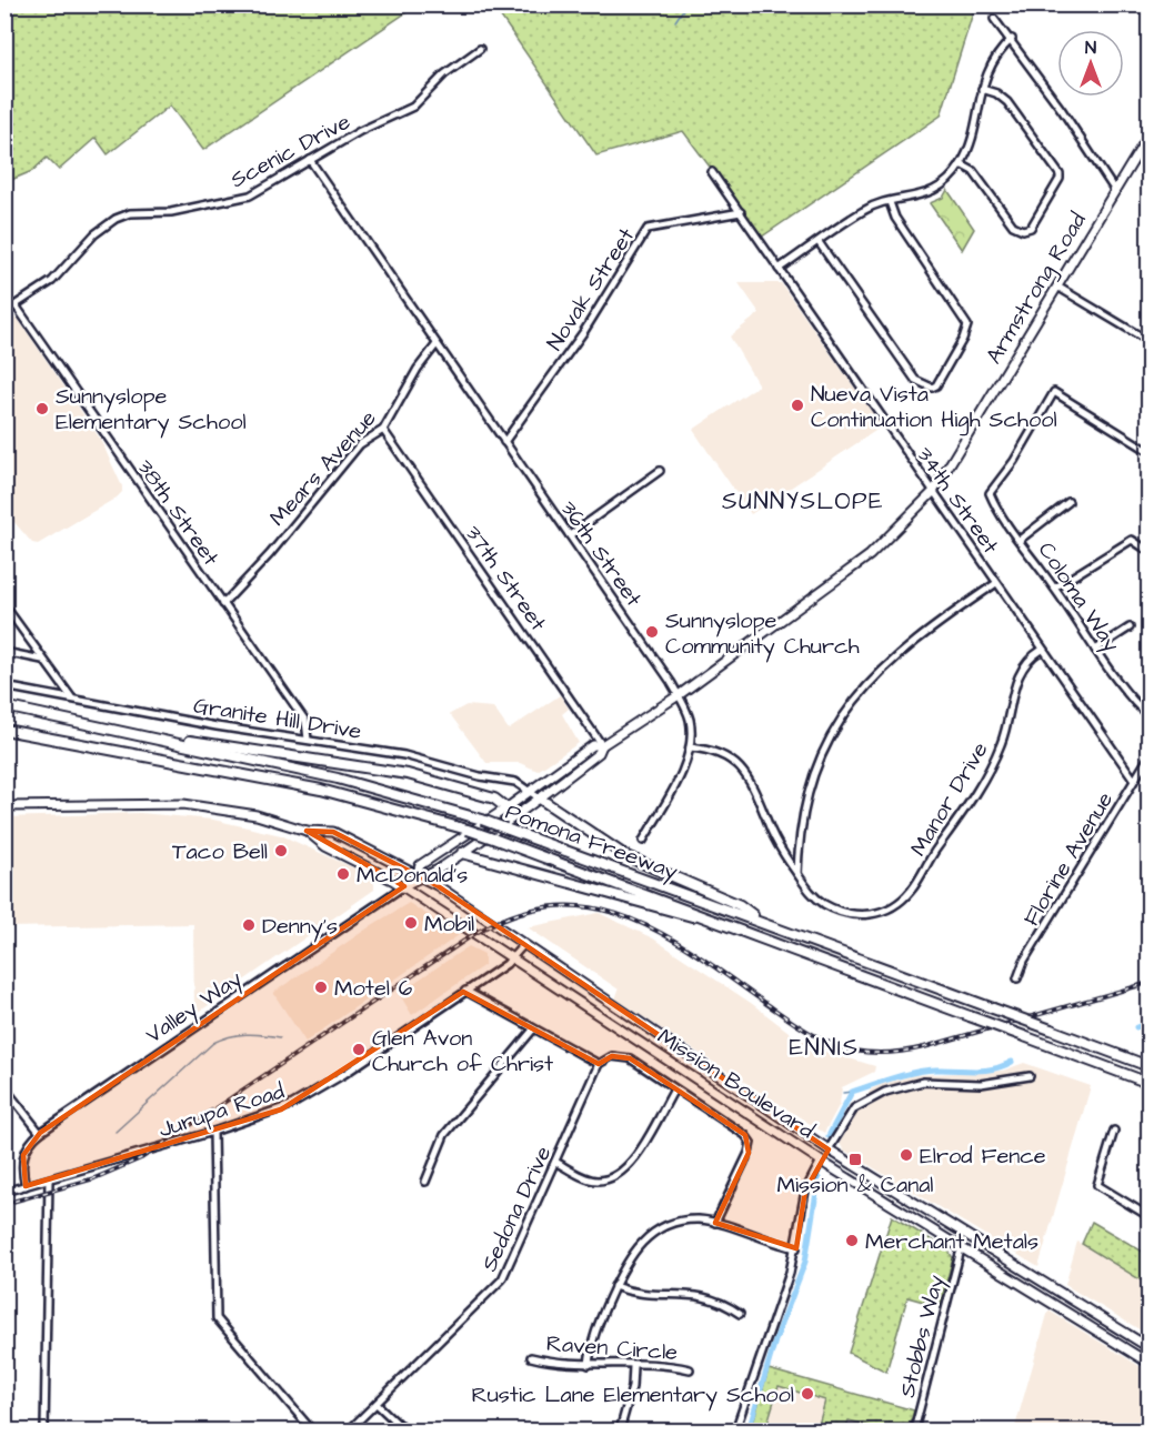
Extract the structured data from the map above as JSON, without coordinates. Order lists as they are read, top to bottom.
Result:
{
  "streets": {
    "highway": ["Pomona Freeway"],
    "main road": ["Armstrong Road", "Valley Way", "Mission Boulevard"],
    "street": [
      "Scenic Drive",
      "Novak Street",
      "Mears Avenue",
      "34th Street",
      "38th Street",
      "36th Street",
      "37th Street",
      "Coloma Way",
      "Granite Hill Drive",
      "Manor Drive",
      "Florine Avenue",
      "Jurupa Road",
      "Sedona Drive",
      "Stobbs Way",
      "Raven Circle"
    ]
  },
  "crossings": [
    ["Scenic Drive", "38th Street"],
    ["Scenic Drive", "36th Street"],
    ["Armstrong Road", "34th Street"],
    ["Armstrong Road", "Valley Way"],
    ["Novak Street", "34th Street"],
    ["Novak Street", "36th Street"],
    ["Mears Avenue", "38th Street"],
    ["Mears Avenue", "36th Street"],
    ["Mears Avenue", "37th Street"],
    ["34th Street", "Manor Drive"],
    ["34th Street", "Florine Avenue"],
    ["34th Street", "Valley Way"],
    ["38th Street", "Granite Hill Drive"],
    ["36th Street", "Valley Way"],
    ["37th Street", "Valley Way"],
    ["Granite Hill Drive", "Valley Way"],
    ["Valley Way", "Mission Boulevard"],
    ["Valley Way", "Jurupa Road"],
    ["Mission Boulevard", "Jurupa Road"],
    ["Mission Boulevard", "Stobbs Way"]
  ],
  "districts": ["SUNNYSLOPE", "ENNIS"],
  "places": {
    "other": [
      "Nueva Vista Continuation High School",
      "Sunnyslope Elementary School",
      "Sunnyslope Community Church",
      "Taco Bell",
      "McDonald's",
      "Mobil",
      "Denny's",
      "Motel 6",
      "Glen Avon Church of Christ",
      "Elrod Fence",
      "Merchant Metals",
      "Rustic Lane Elementary School"
    ],
    "transit": ["Mission & Canal"]
  },
  "north": "top"
}
